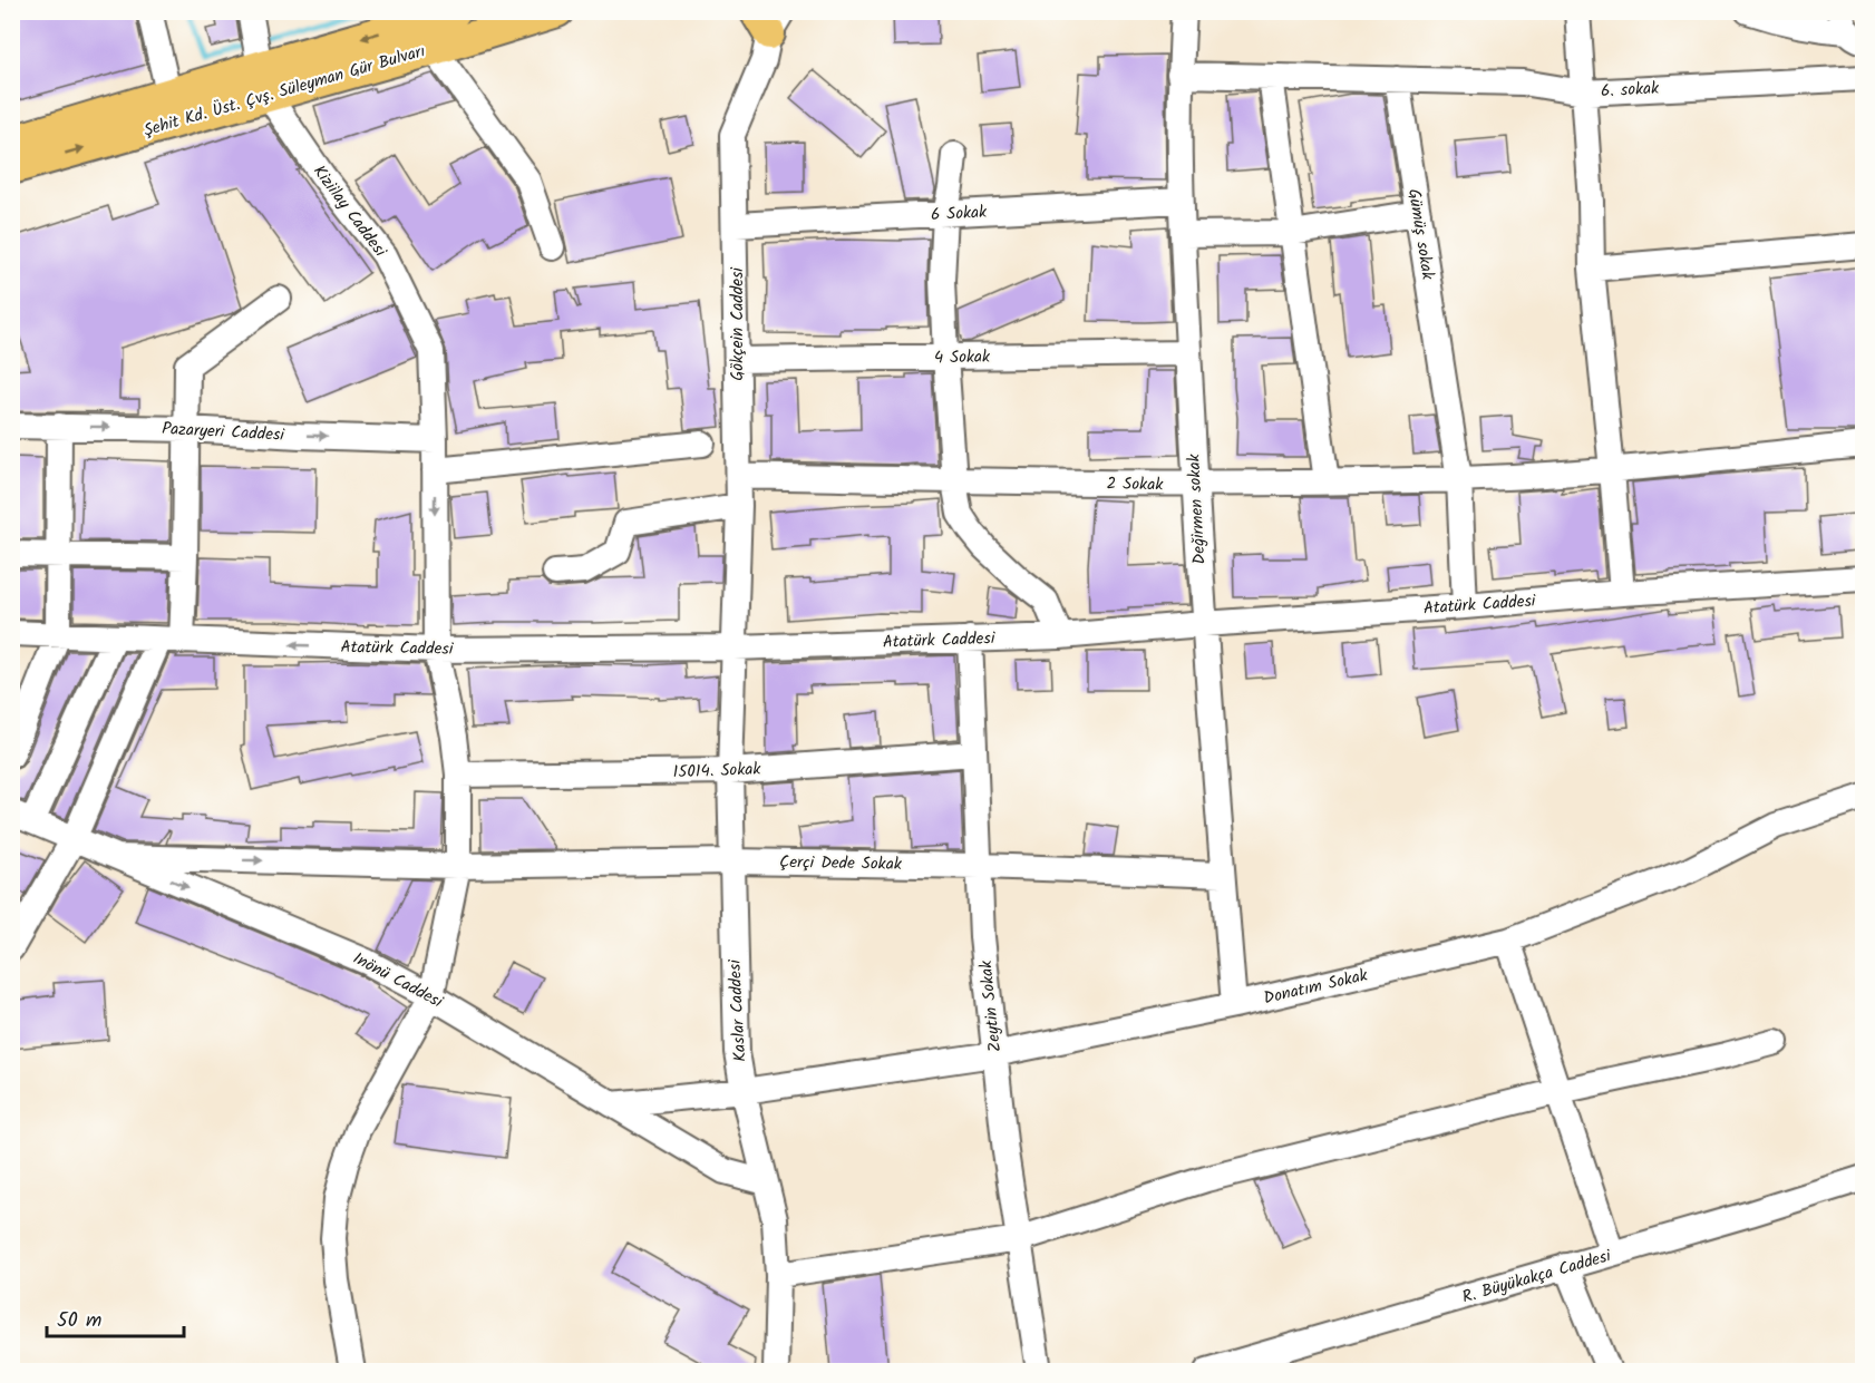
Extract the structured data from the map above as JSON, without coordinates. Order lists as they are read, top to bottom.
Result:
{
  "streets": {
    "main road": ["Şehit Kd. Üst. Çvş. Süleyman Gür Bulvarı"],
    "street": [
      "6. sokak",
      "Kiziilay Caddesi",
      "6 Sokak",
      "Gümüş sokak",
      "Gökçein Caddesi",
      "4 Sokak",
      "Pazaryeri Caddesi",
      "2 Sokak",
      "Değirmen sokak",
      "Atatürk Caddesi",
      "15014. Sokak",
      "Çerçi Dede Sokak",
      "Inönü Caddesi",
      "Donatım Sokak",
      "Zeytin Sokak",
      "Kaslar Caddesi",
      "R. Büyükakça Caddesi"
    ]
  },
  "crossings": [
    ["6. sokak", "Gümüş sokak"],
    ["Şehit Kd. Üst. Çvş. Süleyman Gür Bulvarı", "Kiziilay Caddesi"],
    ["Kiziilay Caddesi", "Pazaryeri Caddesi"],
    ["Kiziilay Caddesi", "Atatürk Caddesi"],
    ["Kiziilay Caddesi", "15014. Sokak"],
    ["Kiziilay Caddesi", "Çerçi Dede Sokak"],
    ["Kiziilay Caddesi", "Inönü Caddesi"],
    ["6 Sokak", "Gökçein Caddesi"],
    ["6 Sokak", "Değirmen sokak"],
    ["Gümüş sokak", "2 Sokak"],
    ["Gümüş sokak", "Atatürk Caddesi"],
    ["Gökçein Caddesi", "4 Sokak"],
    ["Gökçein Caddesi", "2 Sokak"],
    ["Gökçein Caddesi", "Atatürk Caddesi"],
    ["Gökçein Caddesi", "Kaslar Caddesi"],
    ["4 Sokak", "Değirmen sokak"],
    ["2 Sokak", "Değirmen sokak"],
    ["Değirmen sokak", "Atatürk Caddesi"],
    ["Değirmen sokak", "Çerçi Dede Sokak"],
    ["Değirmen sokak", "Donatım Sokak"],
    ["Atatürk Caddesi", "Zeytin Sokak"],
    ["Atatürk Caddesi", "Kaslar Caddesi"],
    ["15014. Sokak", "Zeytin Sokak"],
    ["15014. Sokak", "Kaslar Caddesi"],
    ["Çerçi Dede Sokak", "Inönü Caddesi"],
    ["Çerçi Dede Sokak", "Zeytin Sokak"],
    ["Çerçi Dede Sokak", "Kaslar Caddesi"],
    ["Inönü Caddesi", "Donatım Sokak"],
    ["Inönü Caddesi", "Kaslar Caddesi"],
    ["Donatım Sokak", "Zeytin Sokak"],
    ["Donatım Sokak", "Kaslar Caddesi"]
  ],
  "one_way": ["Inönü Caddesi"],
  "scale_bar": "50 m"
}
